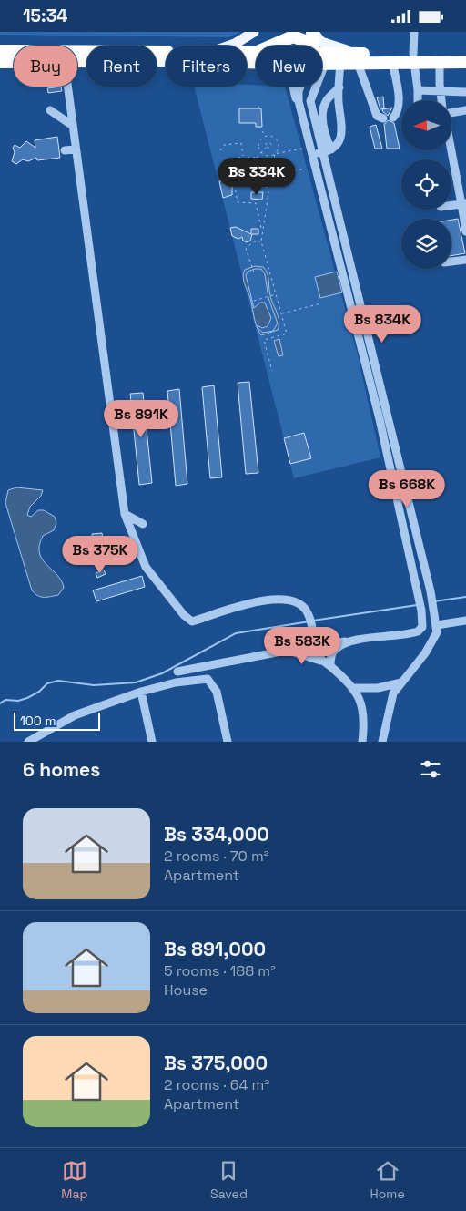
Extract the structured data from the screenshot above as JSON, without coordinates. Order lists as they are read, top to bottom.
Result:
{
  "scale_bar": "100 m",
  "north": "left",
  "page": {
    "status": "15:34",
    "chip": [
      "Buy",
      "Rent",
      "Filters",
      "New"
    ],
    "price": [
      "Bs 334K",
      "Bs 834K",
      "Bs 891K",
      "Bs 668K",
      "Bs 375K",
      "Bs 583K"
    ],
    "scale": "100 m",
    "heading": "6 homes",
    "list": [
      {
        "name": "Bs 334,000",
        "note": "2 rooms · 70 m² · Apartment"
      },
      {
        "name": "Bs 891,000",
        "note": "5 rooms · 188 m² · House"
      },
      {
        "name": "Bs 375,000",
        "note": "2 rooms · 64 m² · Apartment"
      }
    ],
    "tabs": ["Map", "Saved", "Home"]
  }
}
